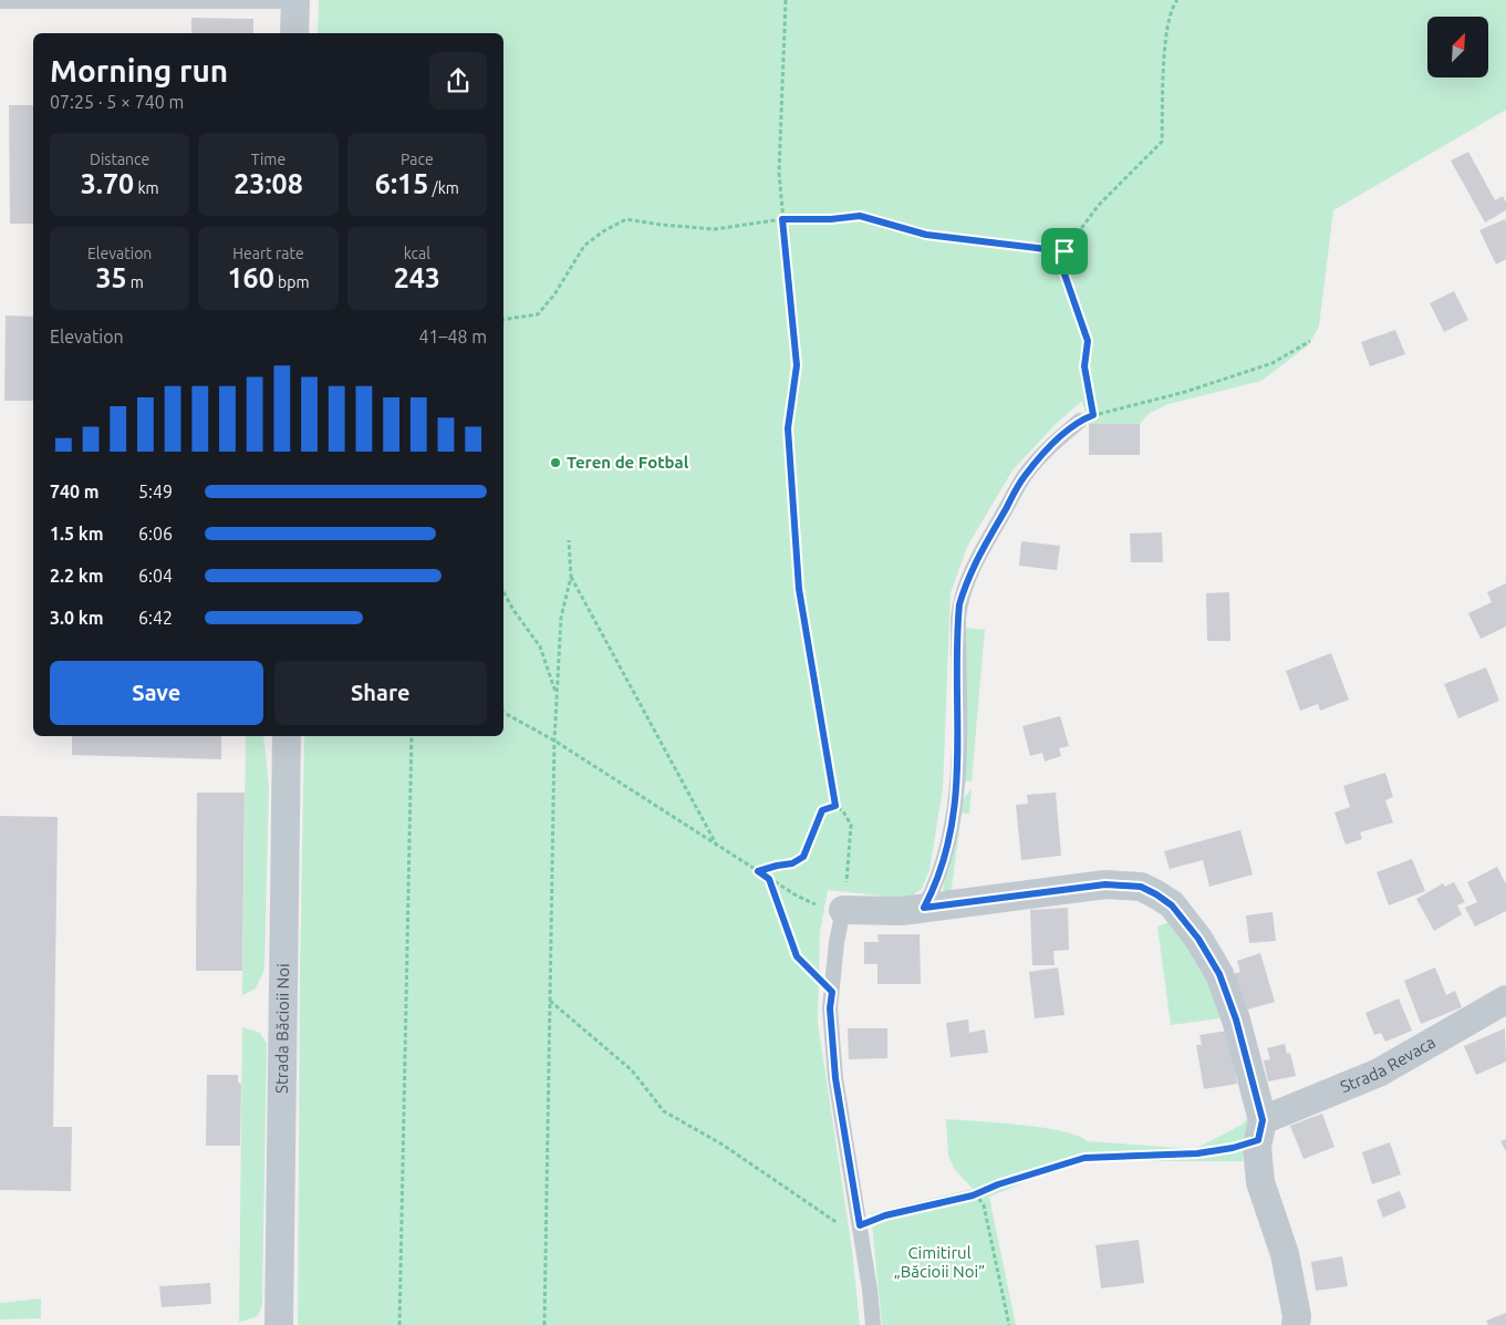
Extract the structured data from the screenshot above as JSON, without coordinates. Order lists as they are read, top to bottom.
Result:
{
  "streets": {
    "street": ["Strada Băcioii Noi", "Strada Revaca"]
  },
  "parks": ["Cimitirul „Băcioii Noi”"],
  "places": ["Teren de Fotbal"],
  "north": "top right",
  "page": {
    "heading": ["Morning run", "07:25 · 5 × 740 m"],
    "stats": [
      ["Distance", "3.70 km"],
      ["Time", "23:08"],
      ["Pace", "6:15 /km"],
      ["Elevation", "35 m"],
      ["Heart rate", "160 bpm"],
      ["kcal", "243"]
    ],
    "chart": ["Elevation", "41–48 m"],
    "list": [
      {
        "name": "740 m",
        "note": "5:49"
      },
      {
        "name": "1.5 km",
        "note": "6:06"
      },
      {
        "name": "2.2 km",
        "note": "6:04"
      },
      {
        "name": "3.0 km",
        "note": "6:42"
      }
    ],
    "buttons": ["Save", "Share"]
  }
}
